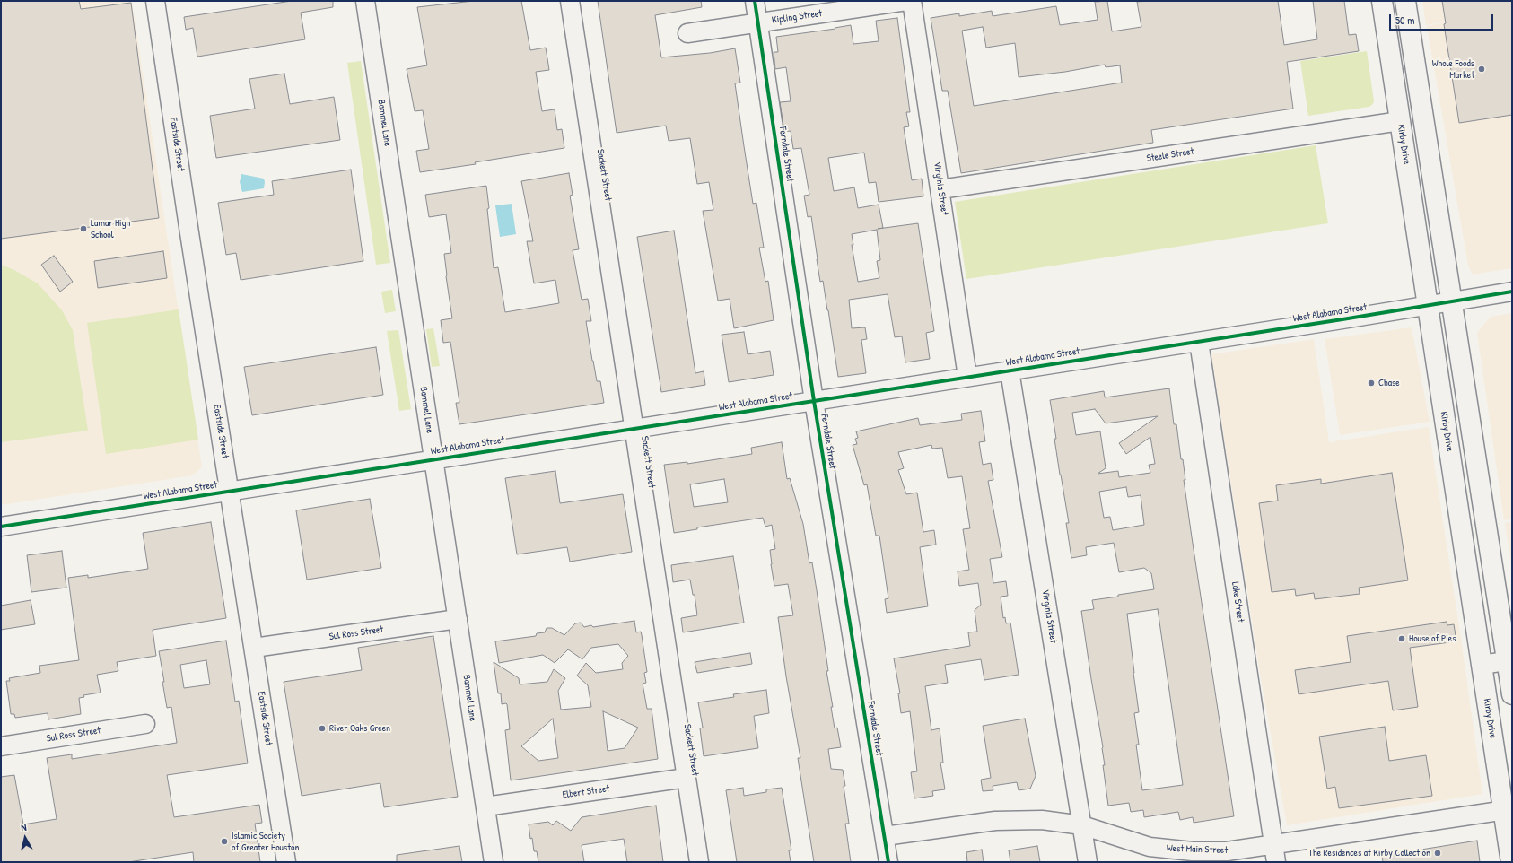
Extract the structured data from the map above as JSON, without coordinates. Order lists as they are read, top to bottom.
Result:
{
  "streets": {
    "main road": ["Kirby Drive"],
    "street": [
      "Kipling Street",
      "Bammel Lane",
      "Eastside Street",
      "Ferndale Street",
      "Steele Street",
      "Sackett Street",
      "Virginia Street",
      "West Alabama Street",
      "Lake Street",
      "Sul Ross Street",
      "Elbert Street",
      "West Main Street"
    ]
  },
  "crossings": [
    ["Kipling Street", "Ferndale Street"],
    ["Bammel Lane", "West Alabama Street"],
    ["Bammel Lane", "Sul Ross Street"],
    ["Bammel Lane", "Elbert Street"],
    ["Eastside Street", "West Alabama Street"],
    ["Eastside Street", "Sul Ross Street"],
    ["Kirby Drive", "Steele Street"],
    ["Kirby Drive", "West Alabama Street"],
    ["Kirby Drive", "West Main Street"],
    ["Ferndale Street", "West Alabama Street"],
    ["Ferndale Street", "West Main Street"],
    ["Steele Street", "Virginia Street"],
    ["Sackett Street", "West Alabama Street"],
    ["Sackett Street", "Elbert Street"],
    ["Virginia Street", "West Alabama Street"],
    ["Virginia Street", "West Main Street"],
    ["West Alabama Street", "Lake Street"],
    ["Lake Street", "West Main Street"]
  ],
  "places": [
    "Whole Foods Market",
    "Lamar High School",
    "Chase",
    "House of Pies",
    "River Oaks Green",
    "Islamic Society of Greater Houston",
    "The Residences at Kirby Collection"
  ],
  "scale_bar": "50 m",
  "north": "top"
}
